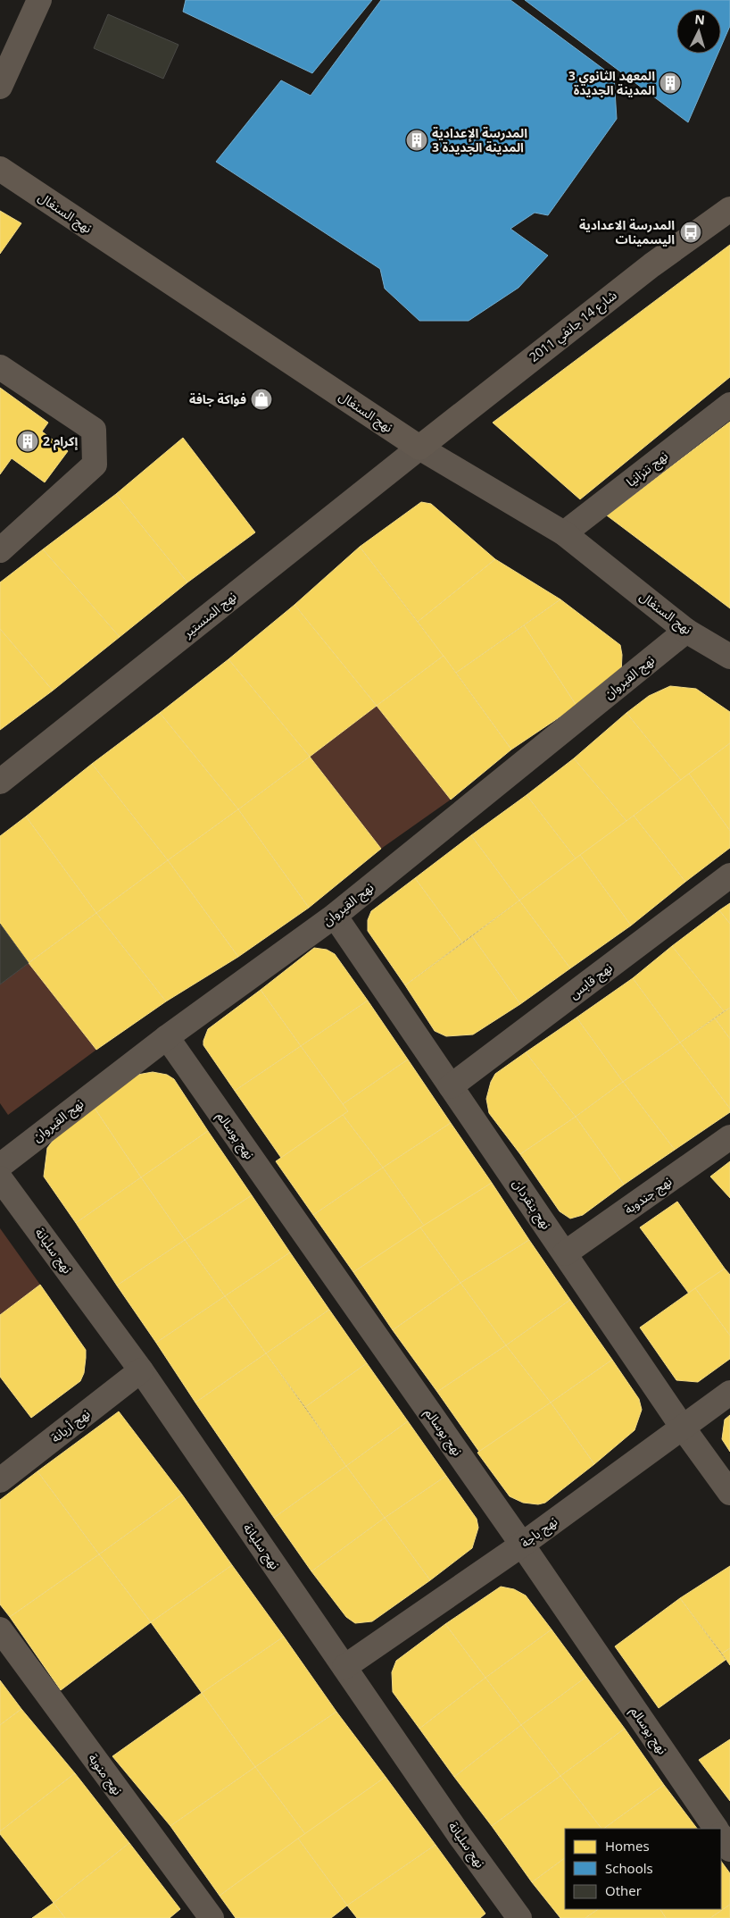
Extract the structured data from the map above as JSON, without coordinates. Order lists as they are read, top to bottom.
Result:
{
  "streets": {
    "main road": ["نهج السنغال", "شارع 14 جانفي 2011"],
    "street": [
      "نهج تنزانيا",
      "نهج المنستير",
      "نهج القيروان",
      "نهج قابس",
      "نهج بوسالم",
      "نهج جندوبة",
      "نهج بنقردان",
      "نهج سليانة",
      "نهج أريانة",
      "نهج باجة",
      "نهج منوبة"
    ]
  },
  "crossings": [
    ["نهج السنغال", "شارع 14 جانفي 2011"],
    ["نهج السنغال", "نهج تنزانيا"],
    ["نهج السنغال", "نهج المنستير"],
    ["نهج السنغال", "نهج القيروان"],
    ["شارع 14 جانفي 2011", "نهج المنستير"],
    ["نهج القيروان", "نهج بوسالم"],
    ["نهج القيروان", "نهج بنقردان"],
    ["نهج قابس", "نهج بنقردان"],
    ["نهج بوسالم", "نهج باجة"],
    ["نهج جندوبة", "نهج بنقردان"],
    ["نهج بنقردان", "نهج باجة"],
    ["نهج سليانة", "نهج أريانة"],
    ["نهج سليانة", "نهج باجة"]
  ],
  "places": {
    "building": ["3 المعهد الثانوي المدينة الجديدة", "المدرسة الإعدادية المدينة الجديدة 3", "إكرام 2"],
    "bus stop": ["المدرسة الاعدادية اليسمينات"],
    "shop": ["فواكة جافة"]
  },
  "legend": ["Homes", "Schools", "Other"],
  "north": "top"
}
